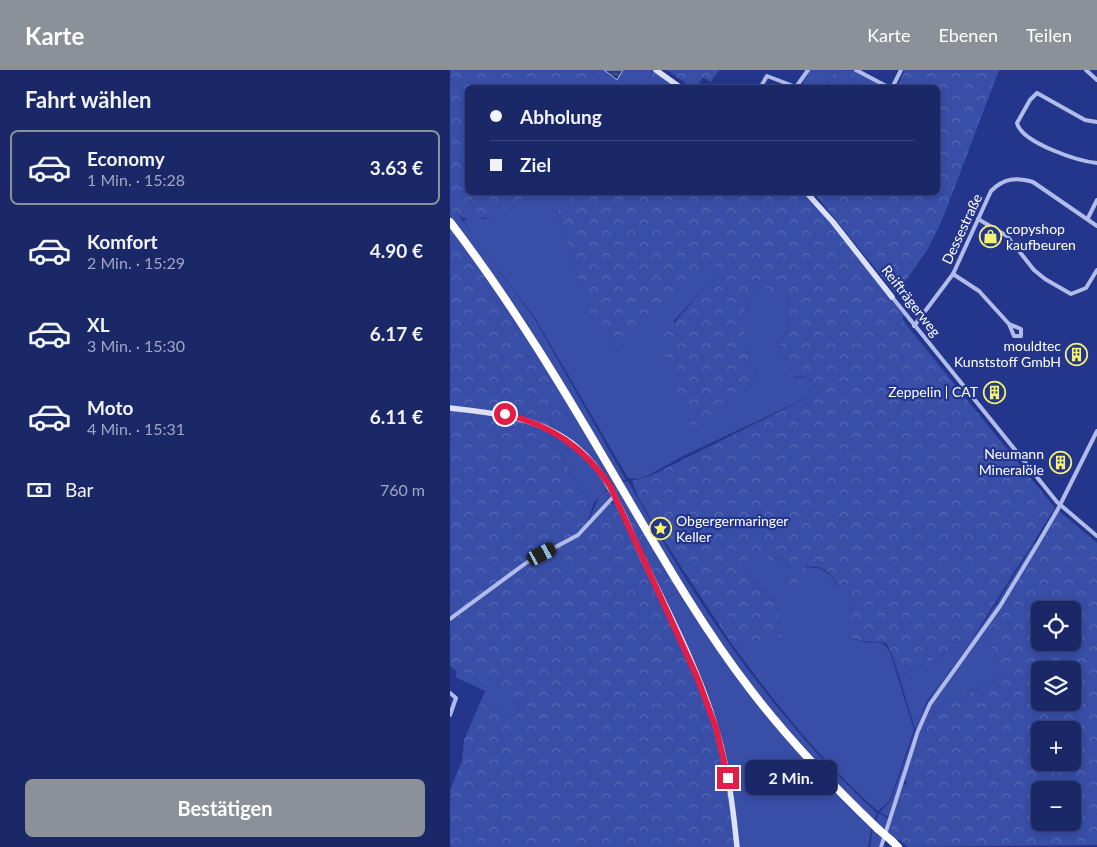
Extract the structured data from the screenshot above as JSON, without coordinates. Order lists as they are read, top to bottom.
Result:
{
  "streets": {
    "main road": ["Reifträgerweg"],
    "street": ["Dessestraße"]
  },
  "crossings": [
    ["Dessestraße", "Reifträgerweg"]
  ],
  "places": {
    "shop": ["copyshop kaufbeuren"],
    "building": ["mouldtec Kunststoff GmbH", "Zeppelin | CAT", "Neumann Mineralöle"],
    "place": ["Obgergermaringer Keller"]
  },
  "page": {
    "header": "Karte",
    "nav": ["Karte", "Ebenen", "Teilen"],
    "heading": "Fahrt wählen",
    "banner": ["Abholung", "Ziel"],
    "list": [
      {
        "name": "Economy",
        "note": "1 Min. · 15:28",
        "value": "3.63 €"
      },
      {
        "name": "Komfort",
        "note": "2 Min. · 15:29",
        "value": "4.90 €"
      },
      {
        "name": "XL",
        "note": "3 Min. · 15:30",
        "value": "6.17 €"
      },
      {
        "name": "Moto",
        "note": "4 Min. · 15:31",
        "value": "6.11 €"
      }
    ],
    "pay": ["Bar", "760 m"],
    "map_buttons": ["+", "−"],
    "bubble": "2 Min.",
    "buttons": "Bestätigen"
  }
}
